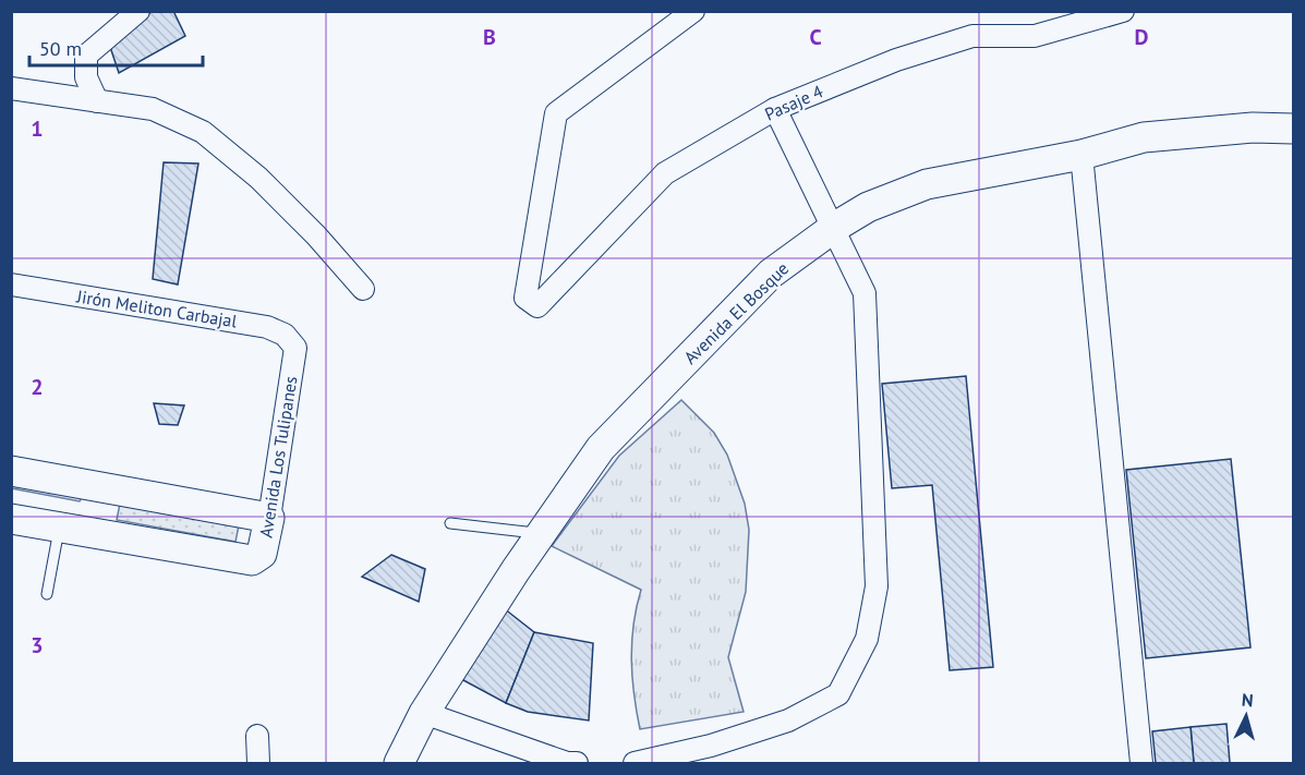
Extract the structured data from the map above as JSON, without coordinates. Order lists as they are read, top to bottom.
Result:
{
  "streets": {
    "street": [
      "Pasaje 4",
      "Jirón Meliton Carbajal",
      "Avenida El Bosque",
      "Avenida Los Tulipanes"
    ]
  },
  "crossings": [
    ["Jirón Meliton Carbajal", "Avenida Los Tulipanes"]
  ],
  "scale_bar": "50 m",
  "north": "top",
  "grid": {
    "columns": ["B", "C", "D"],
    "rows": ["1", "2", "3"]
  }
}
